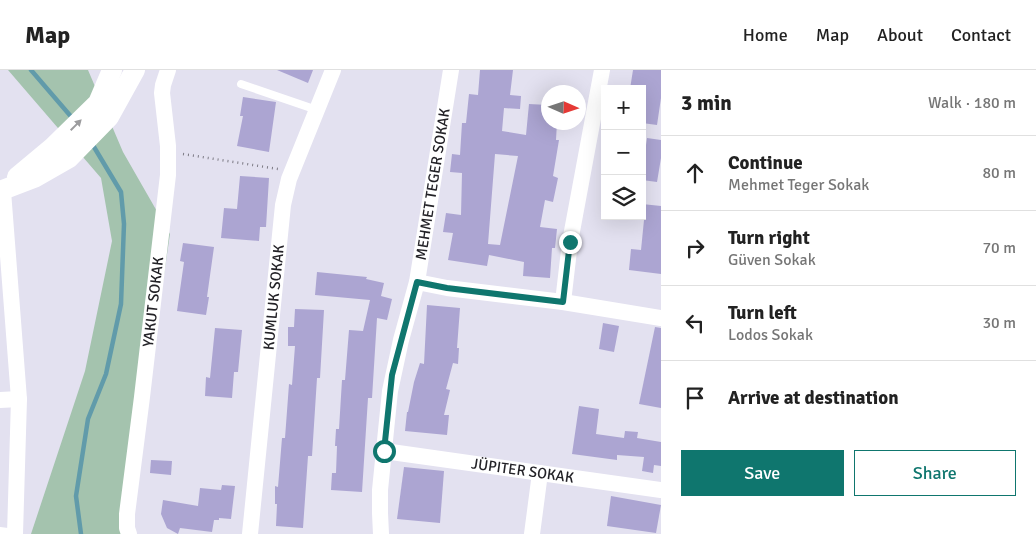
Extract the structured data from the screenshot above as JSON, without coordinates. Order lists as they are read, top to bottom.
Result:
{
  "streets": {
    "street": [
      "MEHMET TEGER SOKAK",
      "KUMLUK SOKAK",
      "YAKUT SOKAK",
      "JÜPITER SOKAK"
    ]
  },
  "crossings": [
    ["MEHMET TEGER SOKAK", "JÜPITER SOKAK"]
  ],
  "north": "right",
  "page": {
    "header": "Map",
    "nav": [
      "Home",
      "Map",
      "About",
      "Contact"
    ],
    "heading": ["3 min", "Walk · 180 m"],
    "map_buttons": ["+", "−"],
    "list": [
      ["Continue", "Mehmet Teger Sokak", "80 m"],
      ["Turn right", "Güven Sokak", "70 m"],
      ["Turn left", "Lodos Sokak", "30 m"],
      "Arrive at destination"
    ],
    "buttons": ["Save", "Share"]
  }
}
